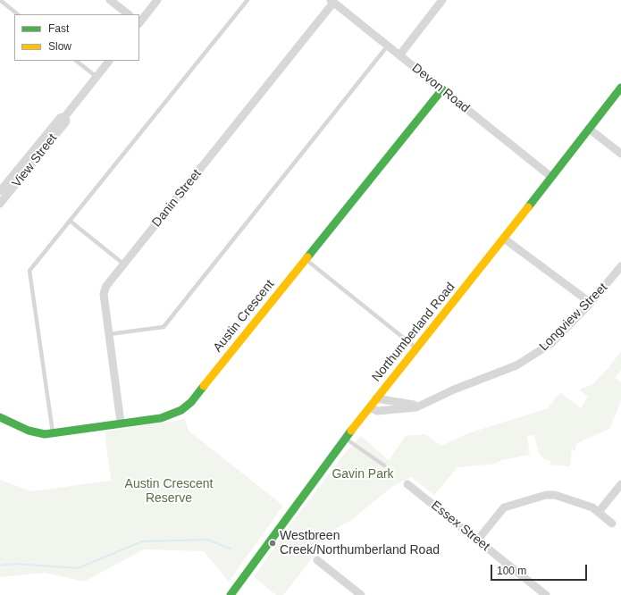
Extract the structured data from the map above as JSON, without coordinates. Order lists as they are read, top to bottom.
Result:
{
  "streets": {
    "street": [
      "Devon Road",
      "View Street",
      "Danin Street",
      "Austin Crescent",
      "Longview Street",
      "Northumberland Road",
      "Essex Street"
    ]
  },
  "crossings": [
    ["Devon Road", "Danin Street"],
    ["Devon Road", "Austin Crescent"],
    ["Devon Road", "Northumberland Road"],
    ["Danin Street", "Austin Crescent"],
    ["Longview Street", "Northumberland Road"]
  ],
  "parks": ["Gavin Park", "Austin Crescent Reserve"],
  "places": ["Westbreen Creek/Northumberland Road"],
  "legend": ["Fast", "Slow"],
  "scale_bar": "100 m"
}
